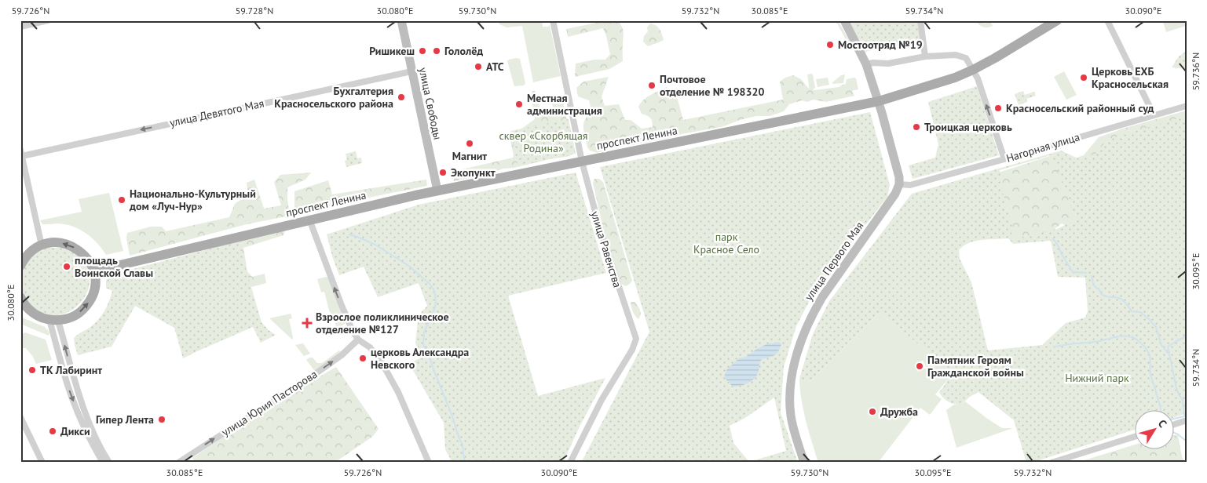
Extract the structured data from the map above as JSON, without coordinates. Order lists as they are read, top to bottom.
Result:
{
  "streets": {
    "main road": ["улица Свободы", "проспект Ленина", "улица Первого Мая"],
    "street": [
      "улица Девятого Мая",
      "Нагорная улица",
      "улица Равенства",
      "улица Юрия Пасторова"
    ]
  },
  "crossings": [
    ["улица Свободы", "улица Девятого Мая"],
    ["улица Свободы", "проспект Ленина"],
    ["проспект Ленина", "улица Равенства"],
    ["Нагорная улица", "улица Первого Мая"]
  ],
  "one_way": ["улица Девятого Мая", "улица Юрия Пасторова"],
  "parks": ["сквер «Скорбящая Родина»", "парк Красное Село", "Нижний парк"],
  "places": {
    "other": [
      "Мостоотряд №19",
      "Ришикеш",
      "Гололёд",
      "АТС",
      "Церковь ЕХБ Красносельская",
      "Почтовое отделение № 198320",
      "Бухгалтерия Красносельского района",
      "Местная администрация",
      "Красносельский районный суд",
      "Троицкая церковь",
      "Магнит",
      "Экопункт",
      "Национально-Культурный дом «Луч-Нур»",
      "площадь Воинской Славы",
      "церковь Александра Невского",
      "Памятник Героям Гражданской войны",
      "ТК Лабиринт",
      "Дружба",
      "Гипер Лента",
      "Дикси"
    ],
    "health": ["Взрослое поликлиническое отделение №127"]
  },
  "north": "top right",
  "coordinates": [
    "59.726°N",
    "59.728°N",
    "30.080°E",
    "59.730°N",
    "59.732°N",
    "30.085°E",
    "59.734°N",
    "30.090°E",
    "59.736°N",
    "30.095°E"
  ]
}
